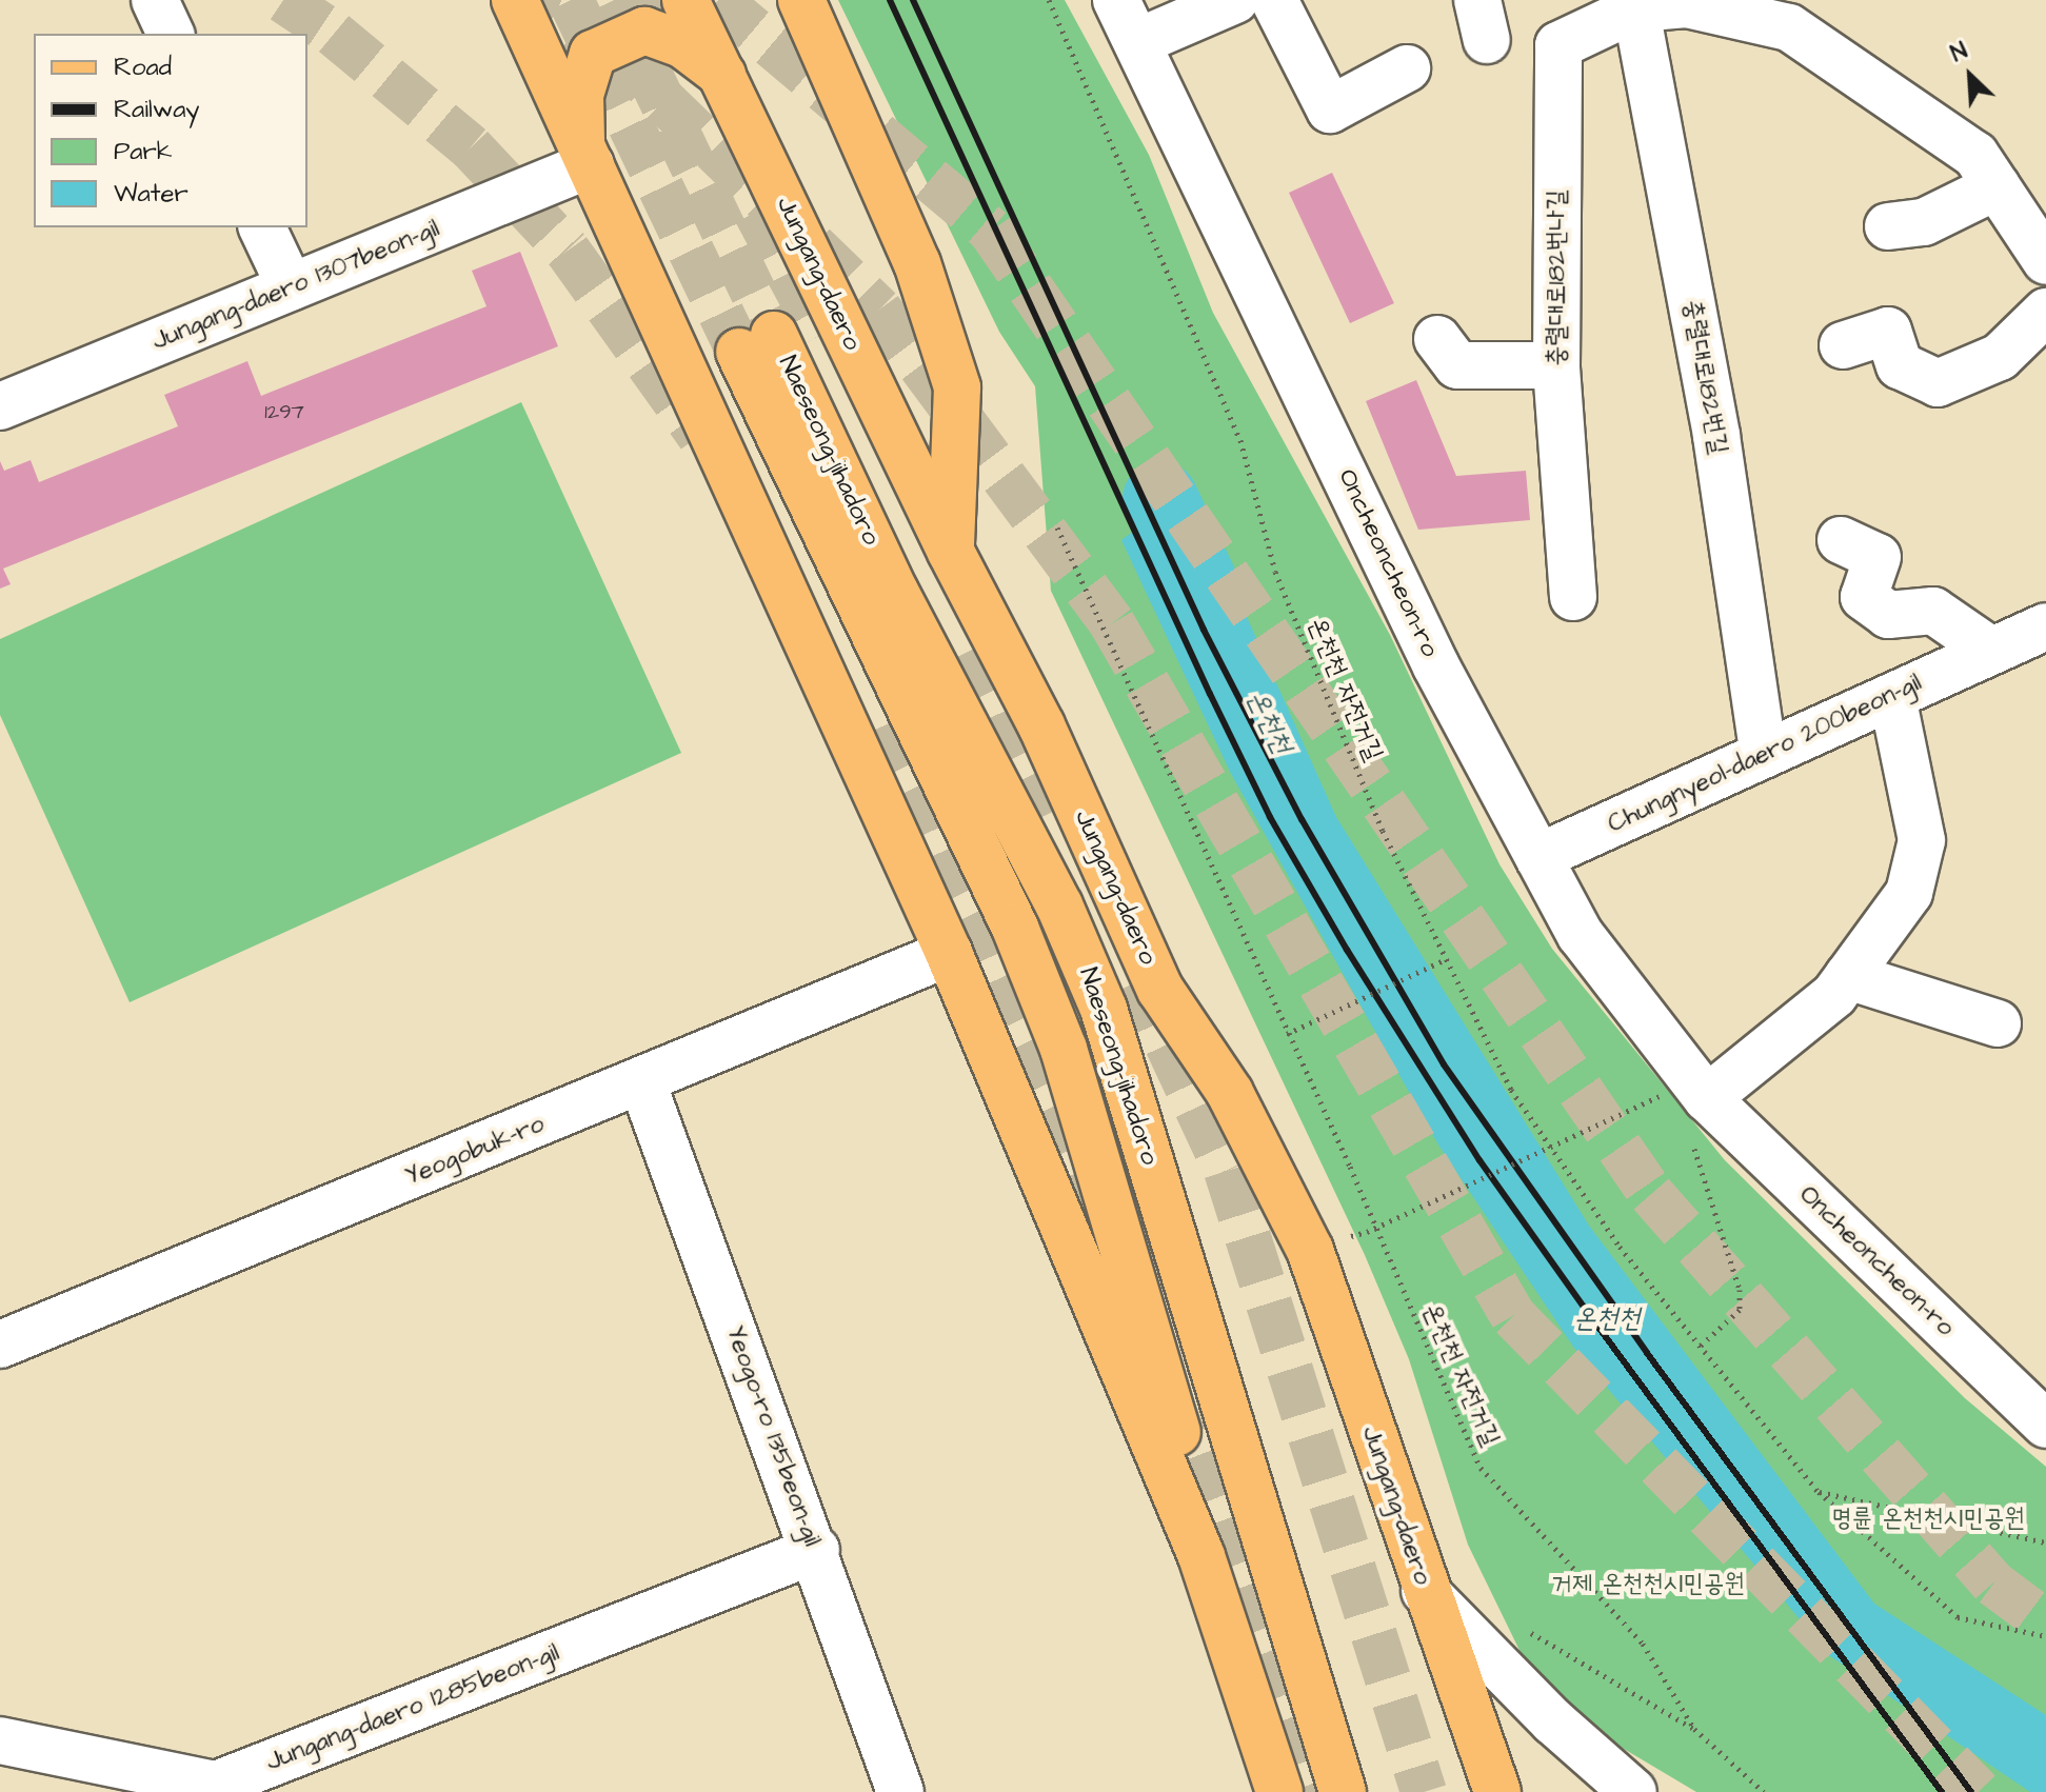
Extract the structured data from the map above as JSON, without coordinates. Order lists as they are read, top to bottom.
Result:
{
  "streets": {
    "main road": ["Jungang-daero", "Naeseong-jihadoro"],
    "street": [
      "충렬대로182번나길",
      "Jungang-daero 1307beon-gil",
      "충렬대로182번길",
      "Oncheoncheon-ro",
      "Chungnyeol-daero 200beon-gil",
      "Yeogobuk-ro",
      "Yeogo-ro 135beon-gil",
      "Jungang-daero 1285beon-gil"
    ],
    "path": ["온천천 자전거길"]
  },
  "crossings": [
    ["충렬대로182번나길", "충렬대로182번길"],
    ["충렬대로182번길", "Chungnyeol-daero 200beon-gil"],
    ["Oncheoncheon-ro", "Chungnyeol-daero 200beon-gil"],
    ["Yeogobuk-ro", "Yeogo-ro 135beon-gil"],
    ["Yeogo-ro 135beon-gil", "Jungang-daero 1285beon-gil"]
  ],
  "water": ["온천천"],
  "parks": ["명륜 온천천시민공원", "거제 온천천시민공원"],
  "house_numbers": ["1297"],
  "legend": [
    "Road",
    "Railway",
    "Park",
    "Water"
  ],
  "north": "top left"
}
